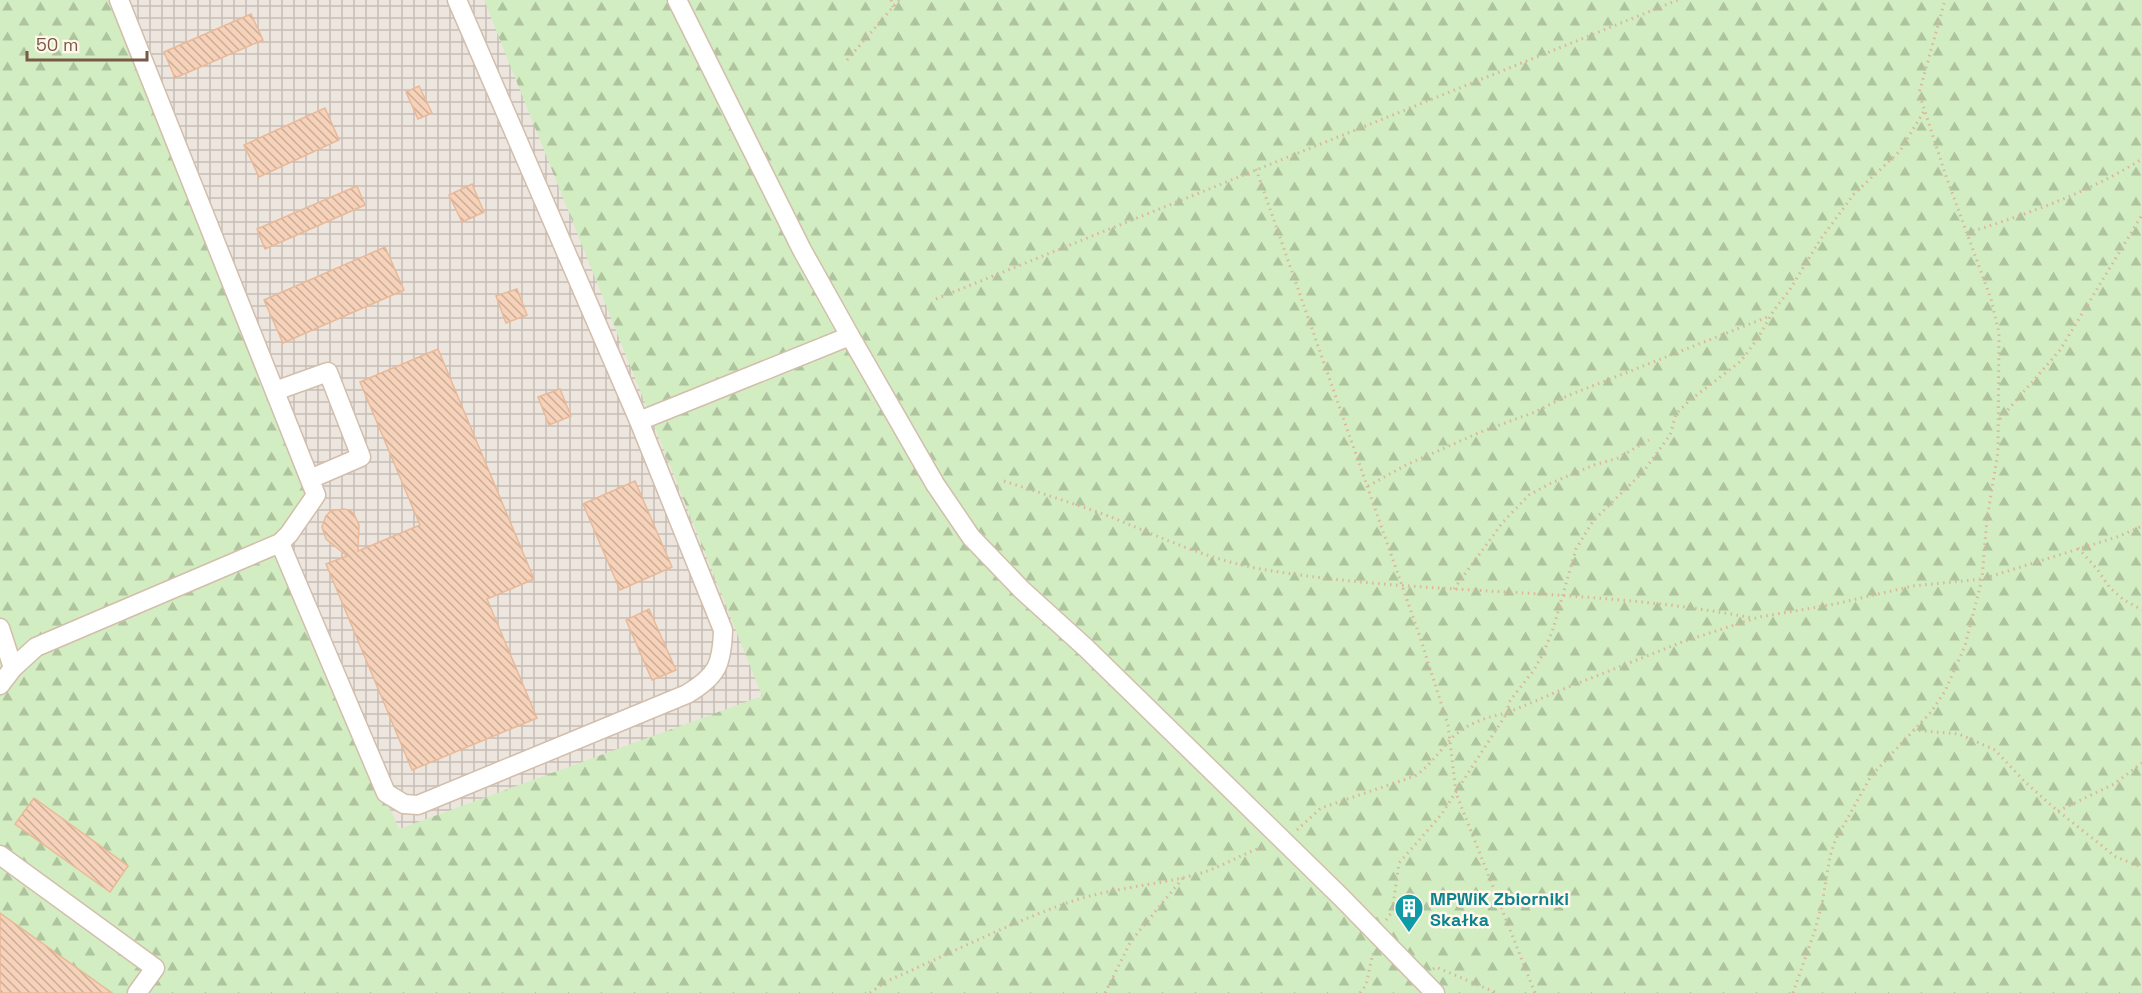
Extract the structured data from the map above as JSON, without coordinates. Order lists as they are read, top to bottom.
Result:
{
  "places": {
    "building": ["MPWiK Zbiorniki Skałka"]
  },
  "scale_bar": "50 m"
}
